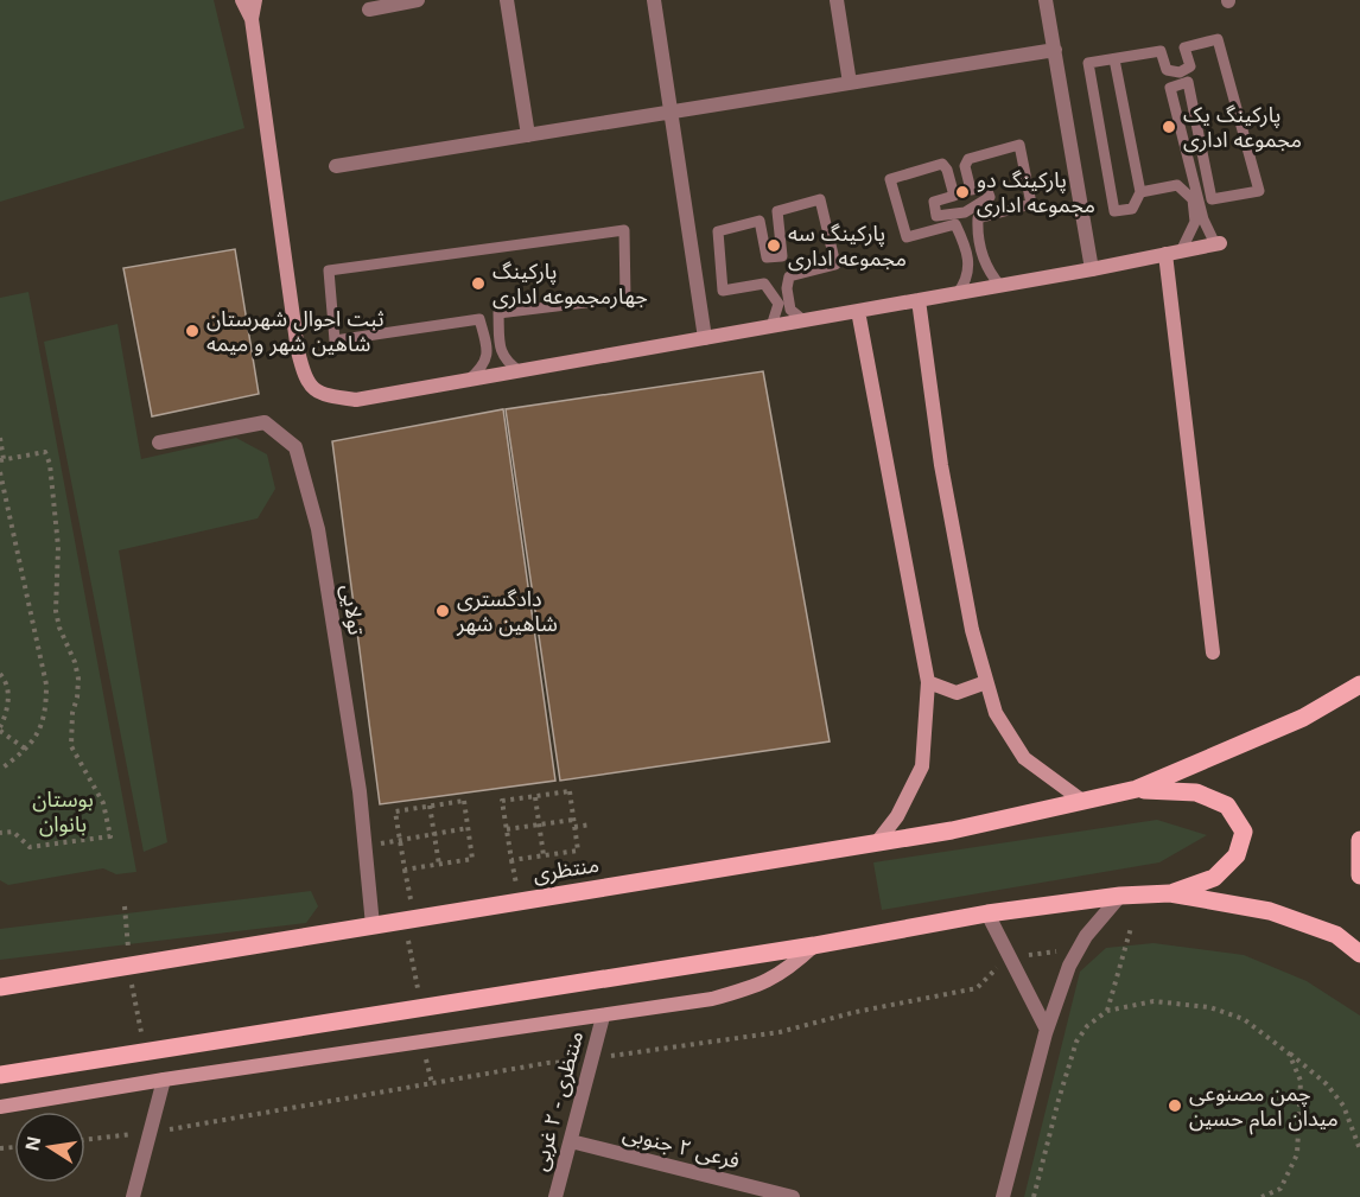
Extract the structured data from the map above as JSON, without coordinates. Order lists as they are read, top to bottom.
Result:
{
  "streets": {
    "main road": ["منتظری"],
    "street": ["تولایی", "منتظری - ۲ غربی", "فرعی ۲ جنوبی"]
  },
  "crossings": [
    ["تولایی", "منتظری"],
    ["منتظری - ۲ غربی", "فرعی ۲ جنوبی"]
  ],
  "parks": ["بوستان بانوان"],
  "places": [
    "پارکینگ یک مجموعه اداری",
    "پارکینگ دو مجموعه اداری",
    "پارکینگ سه مجموعه اداری",
    "پارکینگ جهارمجموعه اداری",
    "ثبت احوال شهرستان شاهین شهر و میمه",
    "دادگستری شاهین شهر",
    "چمن مصنوعی میدان امام حسین"
  ],
  "north": "left"
}
